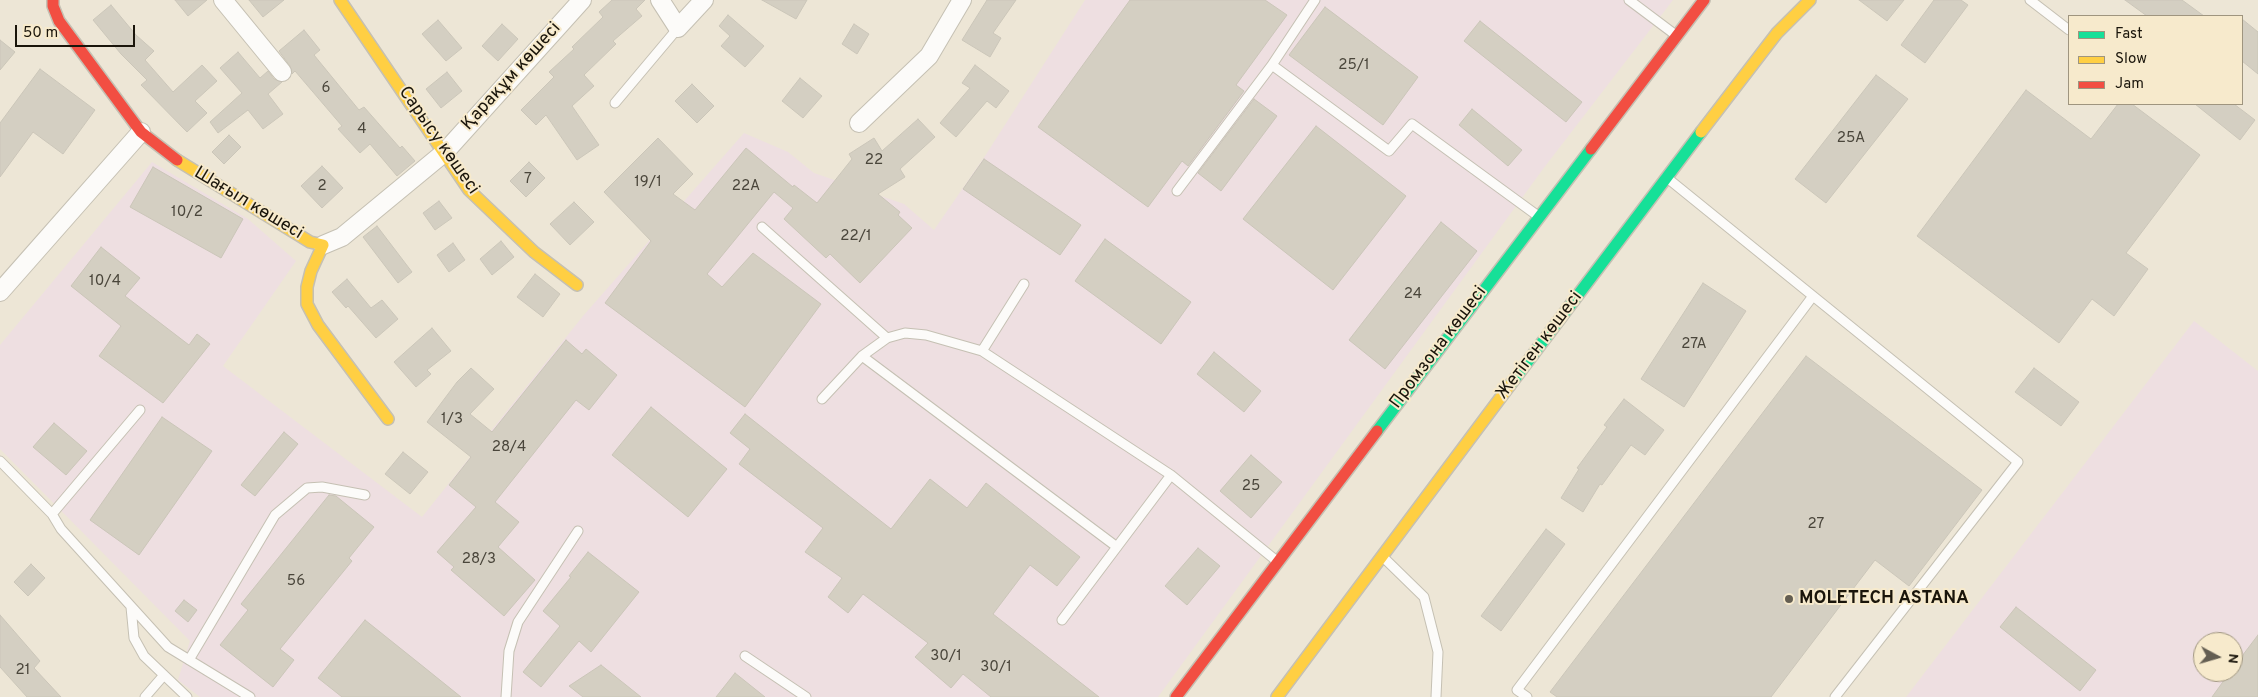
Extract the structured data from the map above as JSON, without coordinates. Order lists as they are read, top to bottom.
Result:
{
  "streets": {
    "street": [
      "Қарақұм көшесі",
      "Сарысу көшесі",
      "Шағыл көшесі",
      "Жетіген көшесі",
      "Промзона көшесі"
    ]
  },
  "crossings": [
    ["Қарақұм көшесі", "Сарысу көшесі"],
    ["Қарақұм көшесі", "Шағыл көшесі"]
  ],
  "places": ["MOLETECH ASTANA"],
  "house_numbers": [
    "25/1",
    "6",
    "4",
    "25А",
    "22",
    "7",
    "19/1",
    "2",
    "22А",
    "10/2",
    "22/1",
    "10/4",
    "24",
    "27А",
    "1/3",
    "28/4",
    "25",
    "27",
    "28/3",
    "56",
    "30/1",
    "30/1",
    "21"
  ],
  "legend": ["Fast", "Slow", "Jam"],
  "scale_bar": "50 m",
  "north": "right"
}
